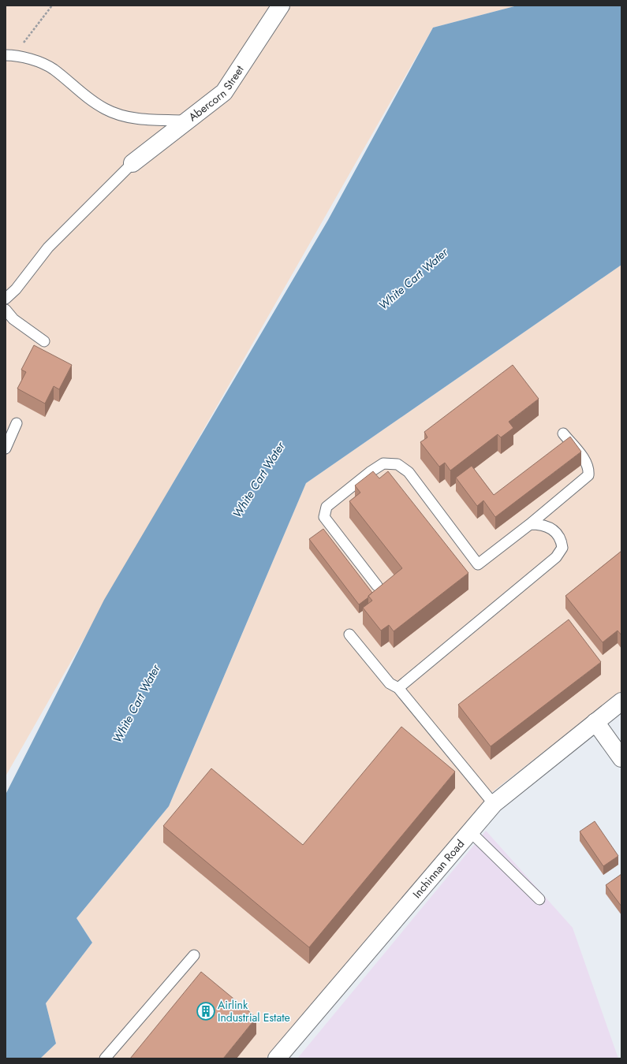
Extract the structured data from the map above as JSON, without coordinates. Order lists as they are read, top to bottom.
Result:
{
  "streets": {
    "street": ["Abercorn Street", "Inchinnan Road"]
  },
  "water": ["White Cart Water"],
  "places": {
    "building": ["Airlink Industrial Estate"]
  }
}
